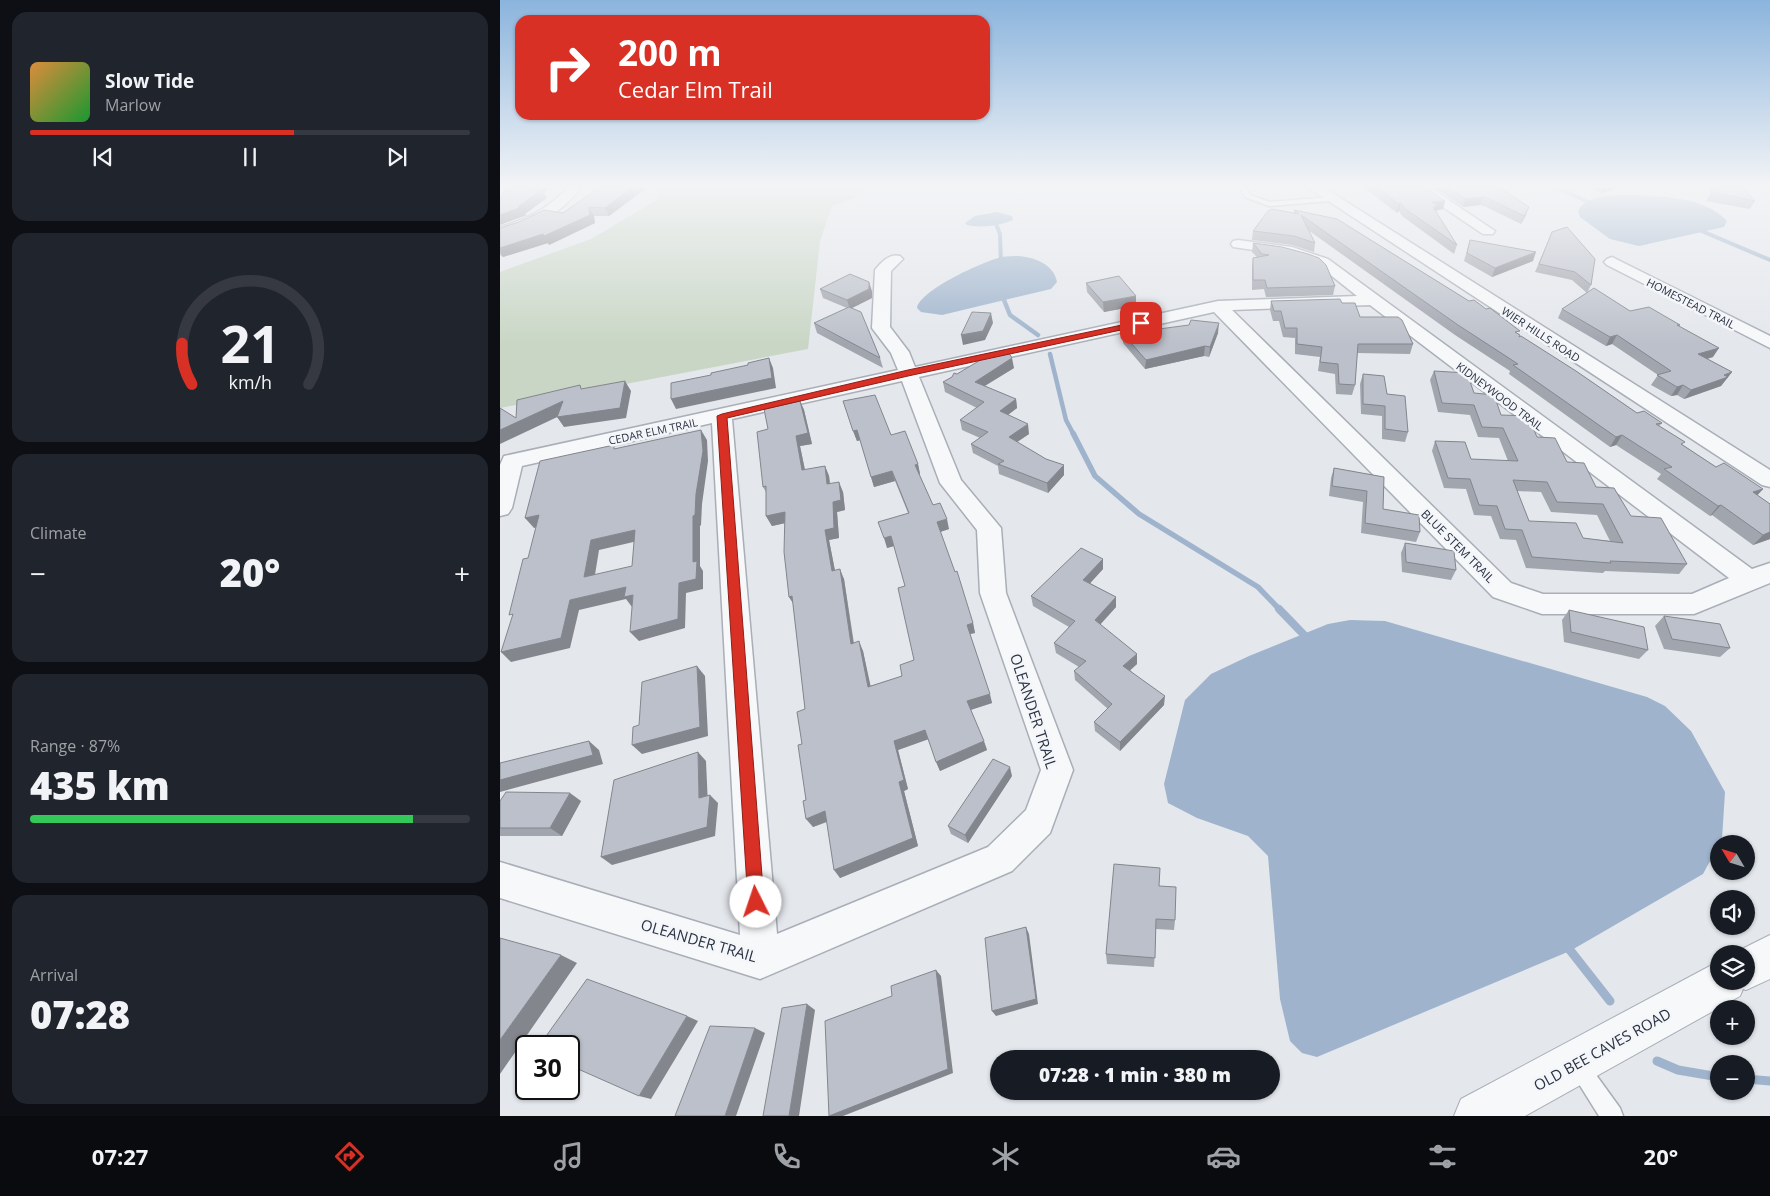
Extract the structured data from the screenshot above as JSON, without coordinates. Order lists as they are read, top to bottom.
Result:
{
  "streets": {
    "street": [
      "HOMESTEAD TRAIL",
      "WIER HILLS ROAD",
      "KIDNEYWOOD TRAIL",
      "CEDAR ELM TRAIL",
      "BLUE STEM TRAIL",
      "OLEANDER TRAIL",
      "OLD BEE CAVES ROAD"
    ]
  },
  "crossings": [
    ["KIDNEYWOOD TRAIL", "CEDAR ELM TRAIL"],
    ["KIDNEYWOOD TRAIL", "BLUE STEM TRAIL"],
    ["CEDAR ELM TRAIL", "BLUE STEM TRAIL"],
    ["CEDAR ELM TRAIL", "OLEANDER TRAIL"]
  ],
  "north": "top left",
  "page": {
    "turn": ["200 m", "Cedar Elm Trail"],
    "song": ["Slow Tide", "Marlow"],
    "tile": [
      "Climate",
      ["Range · 87%", "435 km"],
      ["Arrival", "07:28"]
    ],
    "heat": ["−", "20°", "+"],
    "map_buttons": ["+", "−"],
    "limit": "30",
    "trip": "07:28 · 1 min · 380 m",
    "tabs": ["07:27", "20°"],
    "gauge": ["21", "km/h"]
  }
}
